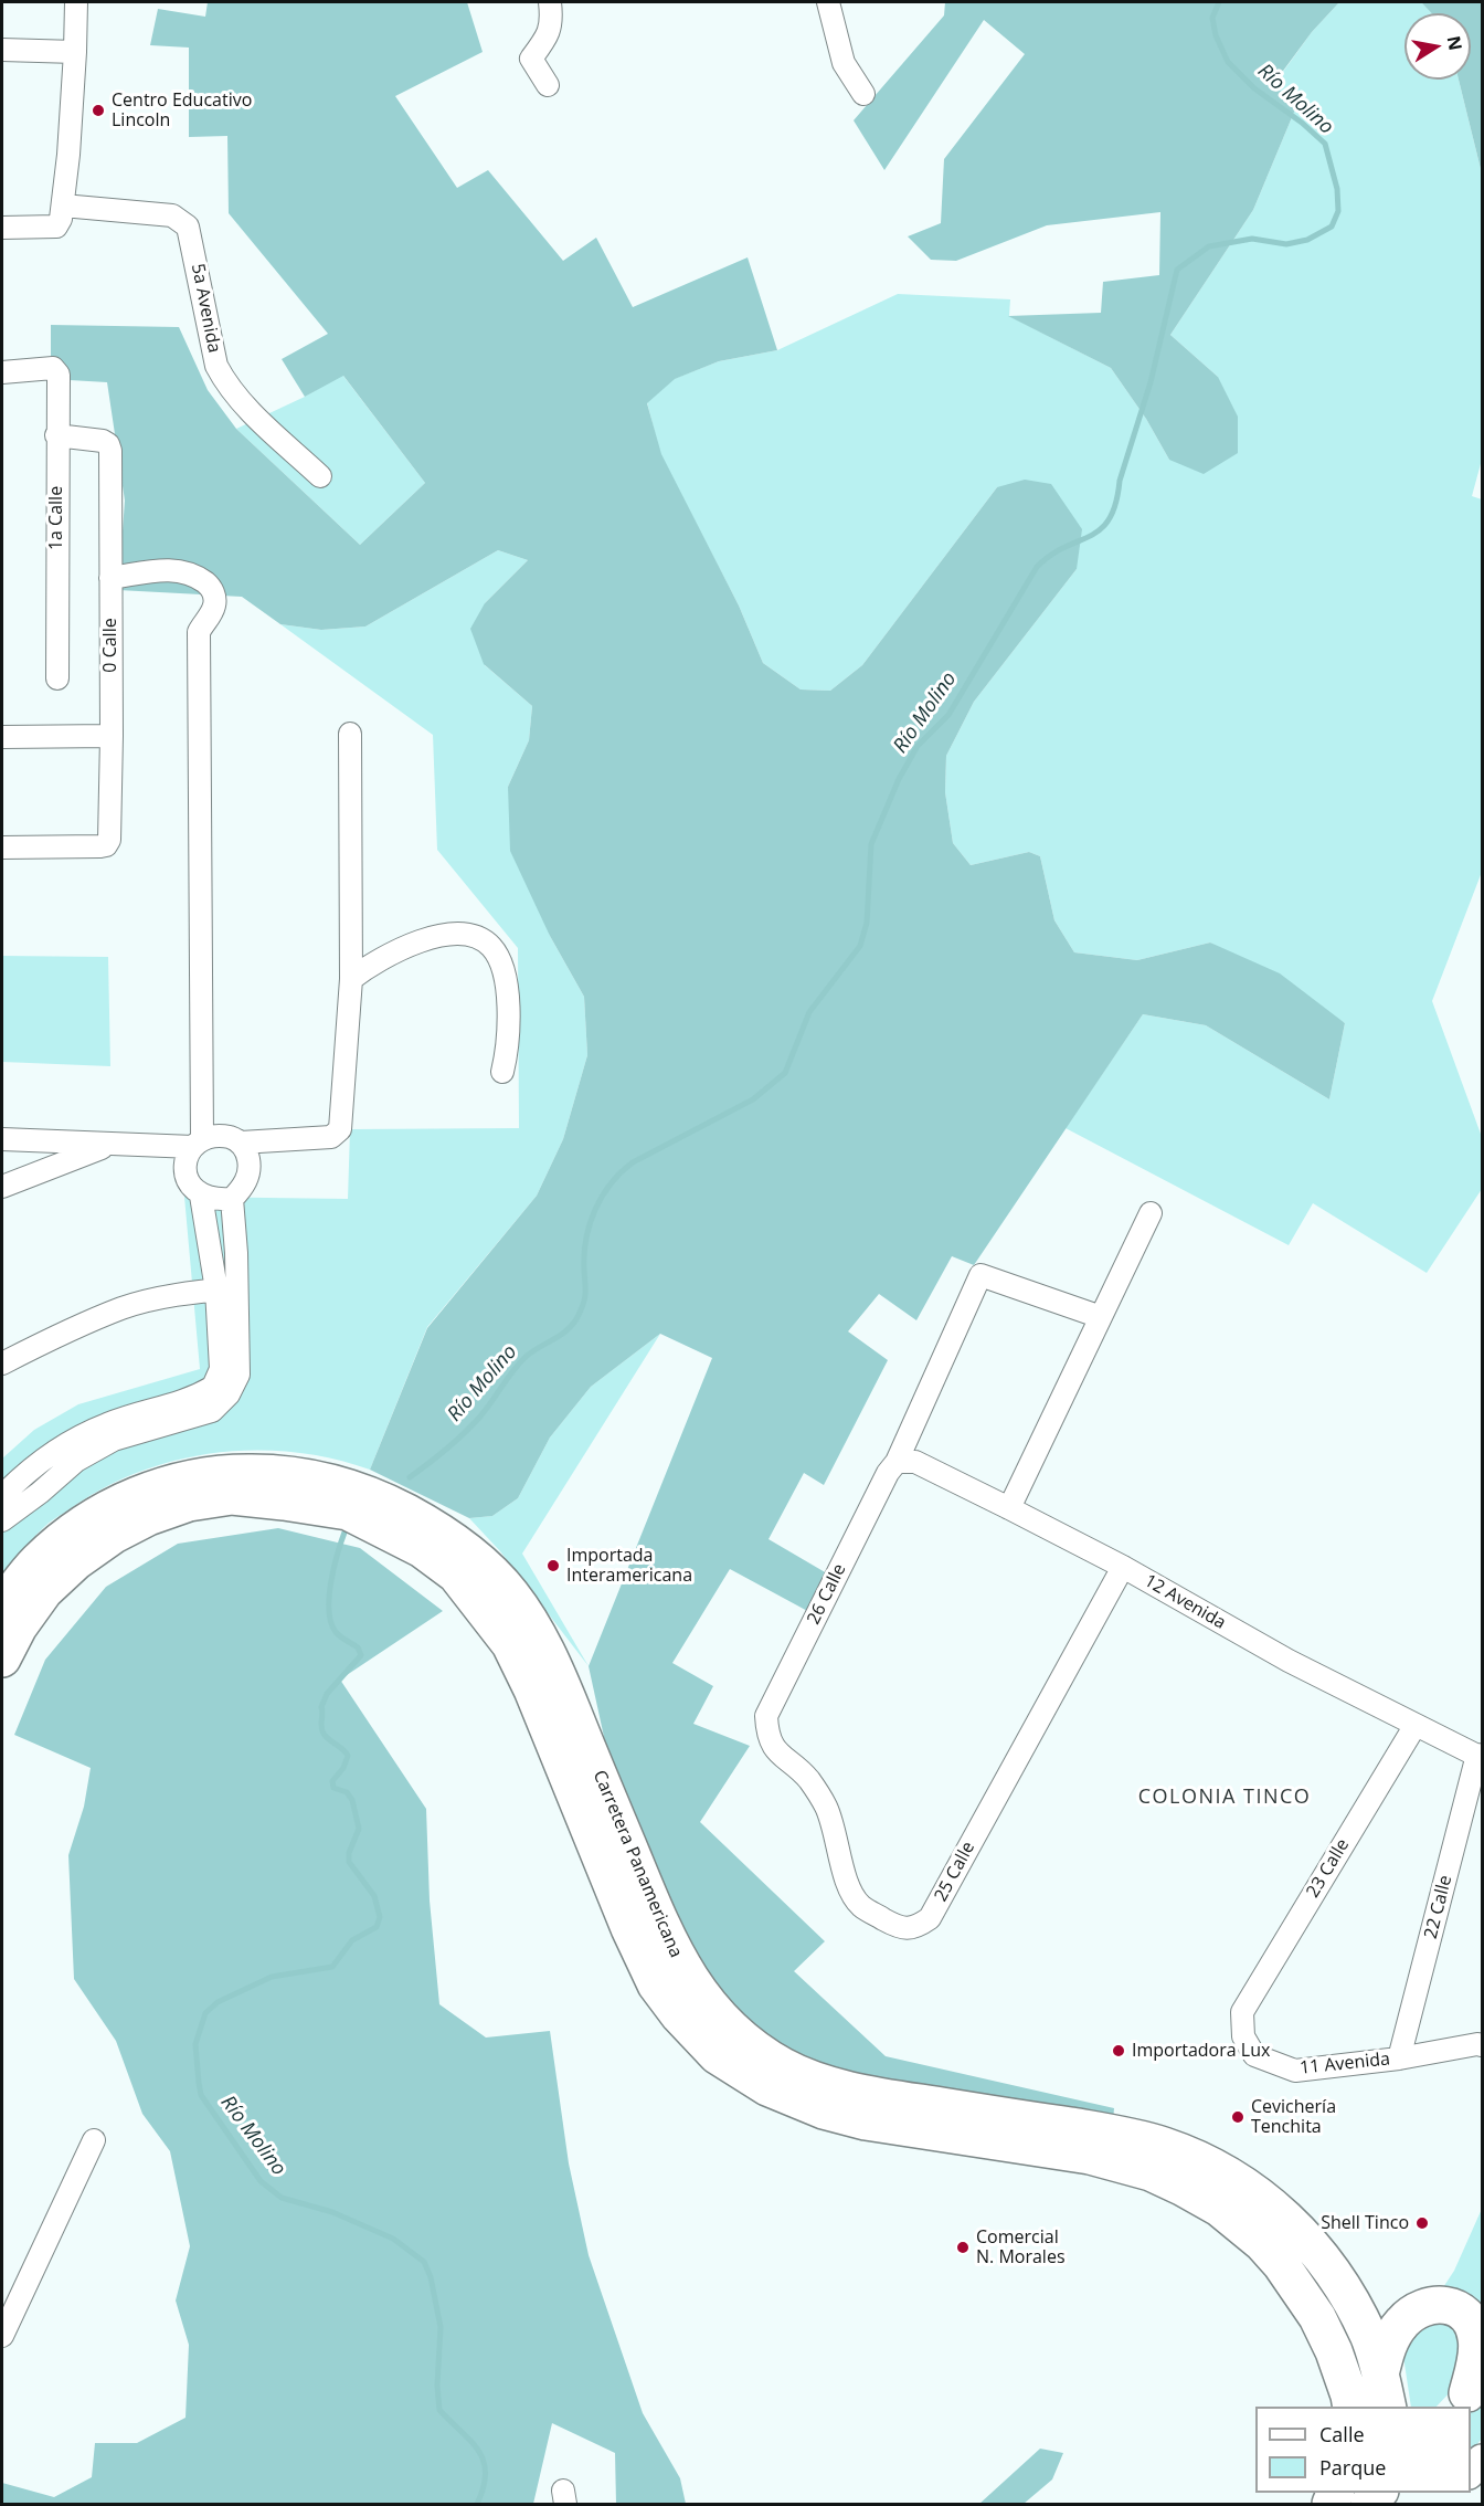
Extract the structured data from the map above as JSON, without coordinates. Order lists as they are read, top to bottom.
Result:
{
  "streets": {
    "highway": ["Carretera Panamericana"],
    "street": [
      "5a Avenida",
      "1a Calle",
      "0 Calle",
      "26 Calle",
      "12 Avenida",
      "23 Calle",
      "25 Calle",
      "22 Calle",
      "11 Avenida"
    ]
  },
  "crossings": [
    ["1a Calle", "0 Calle"],
    ["26 Calle", "12 Avenida"],
    ["26 Calle", "25 Calle"],
    ["12 Avenida", "23 Calle"],
    ["12 Avenida", "25 Calle"],
    ["12 Avenida", "22 Calle"],
    ["23 Calle", "11 Avenida"],
    ["22 Calle", "11 Avenida"]
  ],
  "districts": ["COLONIA TINCO"],
  "water": ["Río Molino"],
  "places": [
    "Centro Educativo Lincoln",
    "Importada Interamericana",
    "Importadora Lux",
    "Cevichería Tenchita",
    "Shell Tinco",
    "Comercial N. Morales"
  ],
  "legend": ["Calle", "Parque"],
  "north": "right"
}
